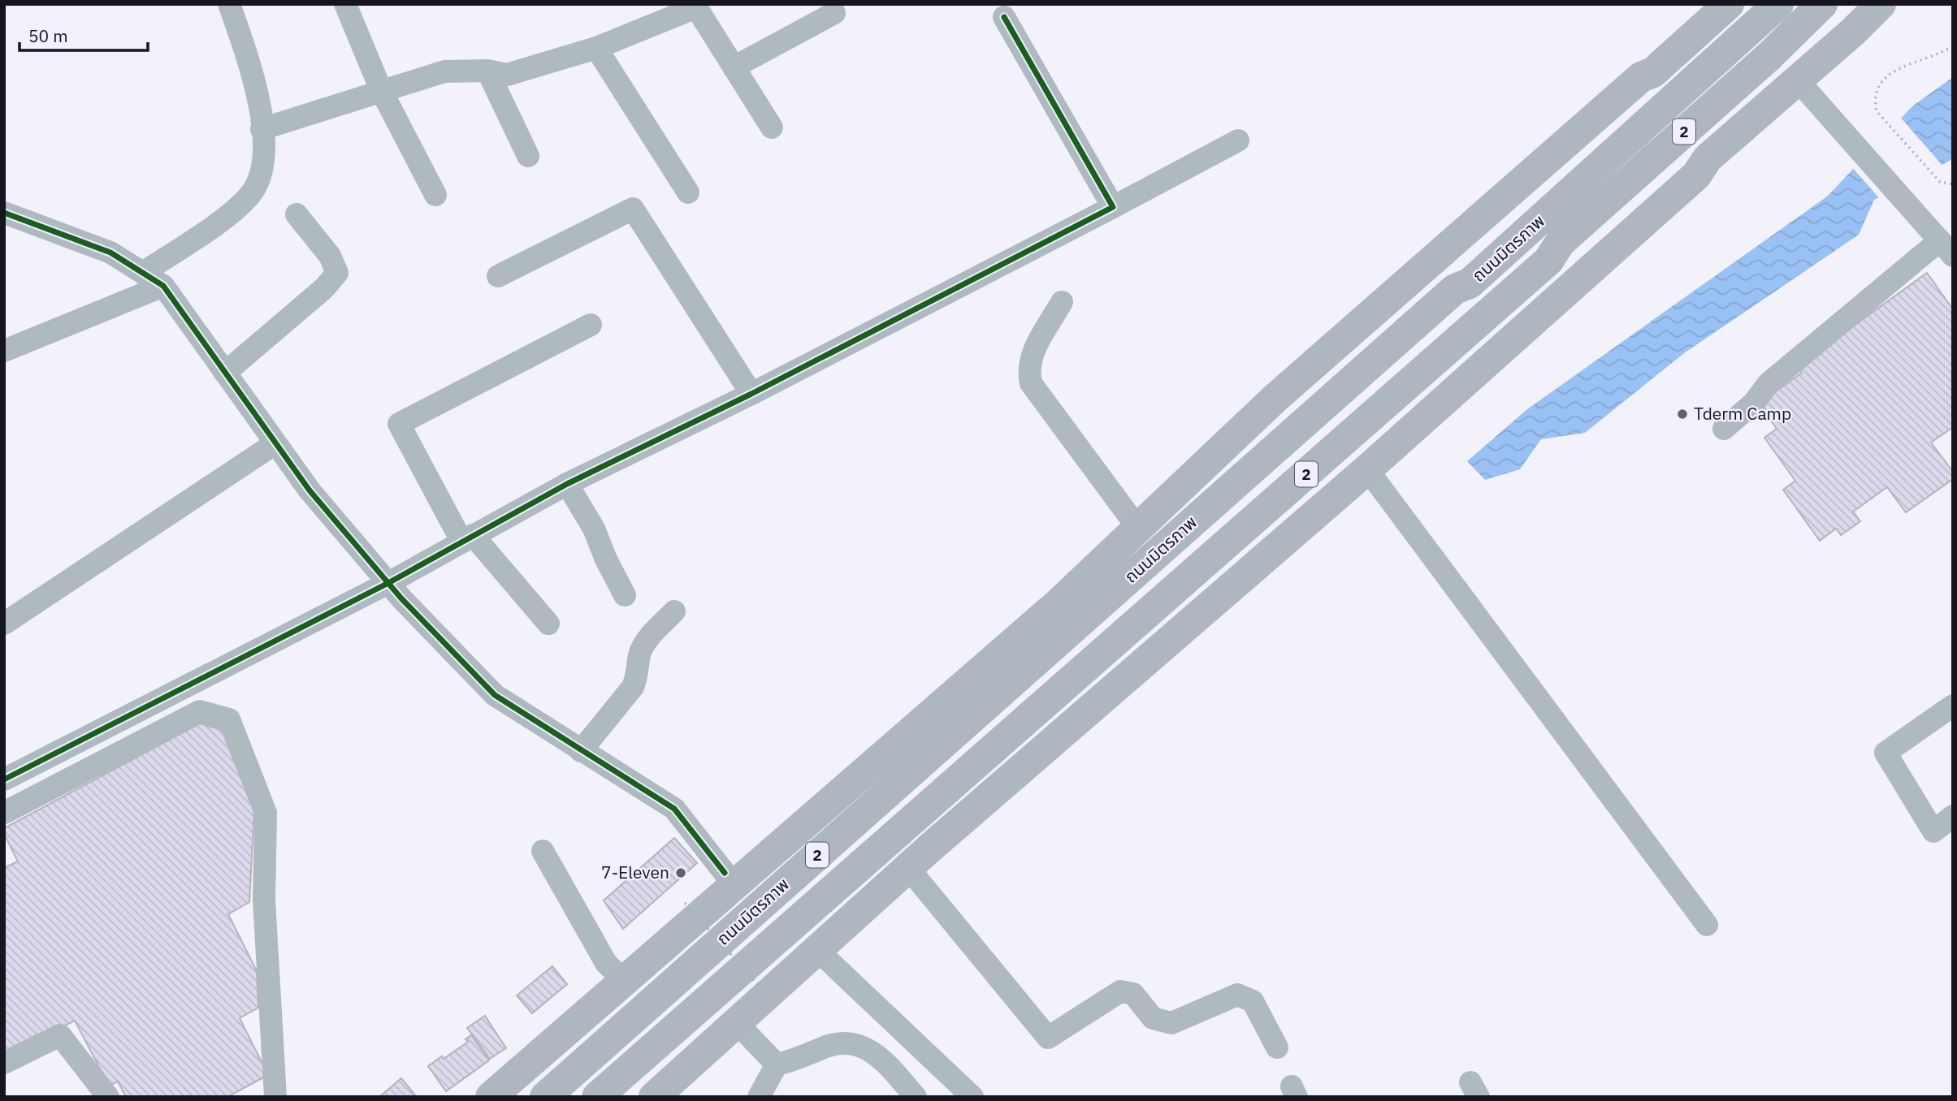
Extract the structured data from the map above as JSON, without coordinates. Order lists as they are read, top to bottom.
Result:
{
  "streets": {
    "highway": ["2", "ถนนมิตรภาพ"]
  },
  "places": ["Tderm Camp", "7-Eleven"],
  "scale_bar": "50 m"
}
